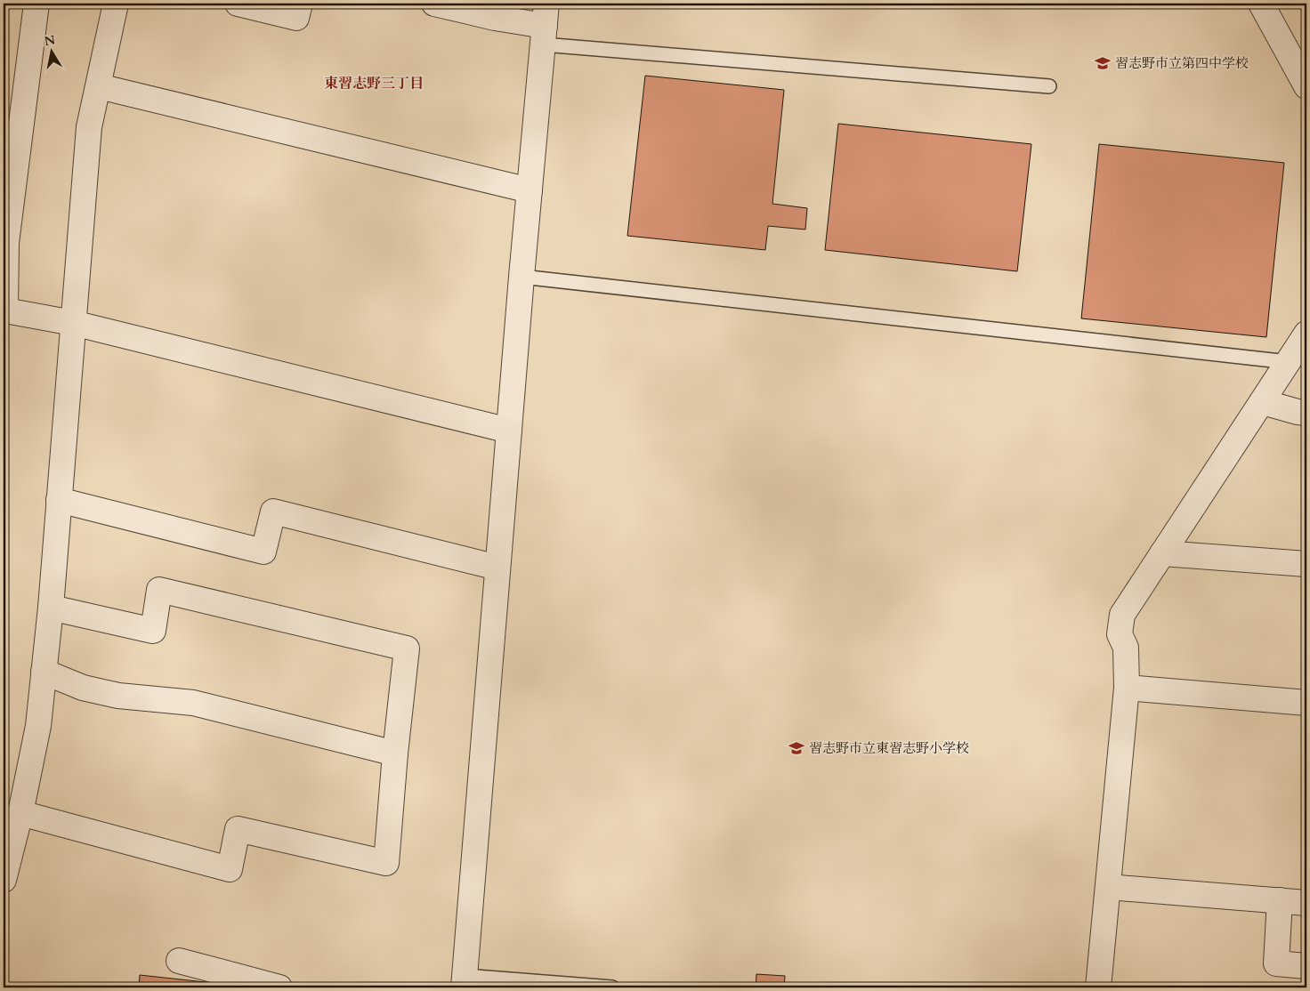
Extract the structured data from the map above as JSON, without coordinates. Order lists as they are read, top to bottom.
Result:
{
  "districts": ["東習志野三丁目"],
  "places": {
    "school or university": ["習志野市立第四中学校", "習志野市立東習志野小学校"]
  },
  "north": "top"
}
